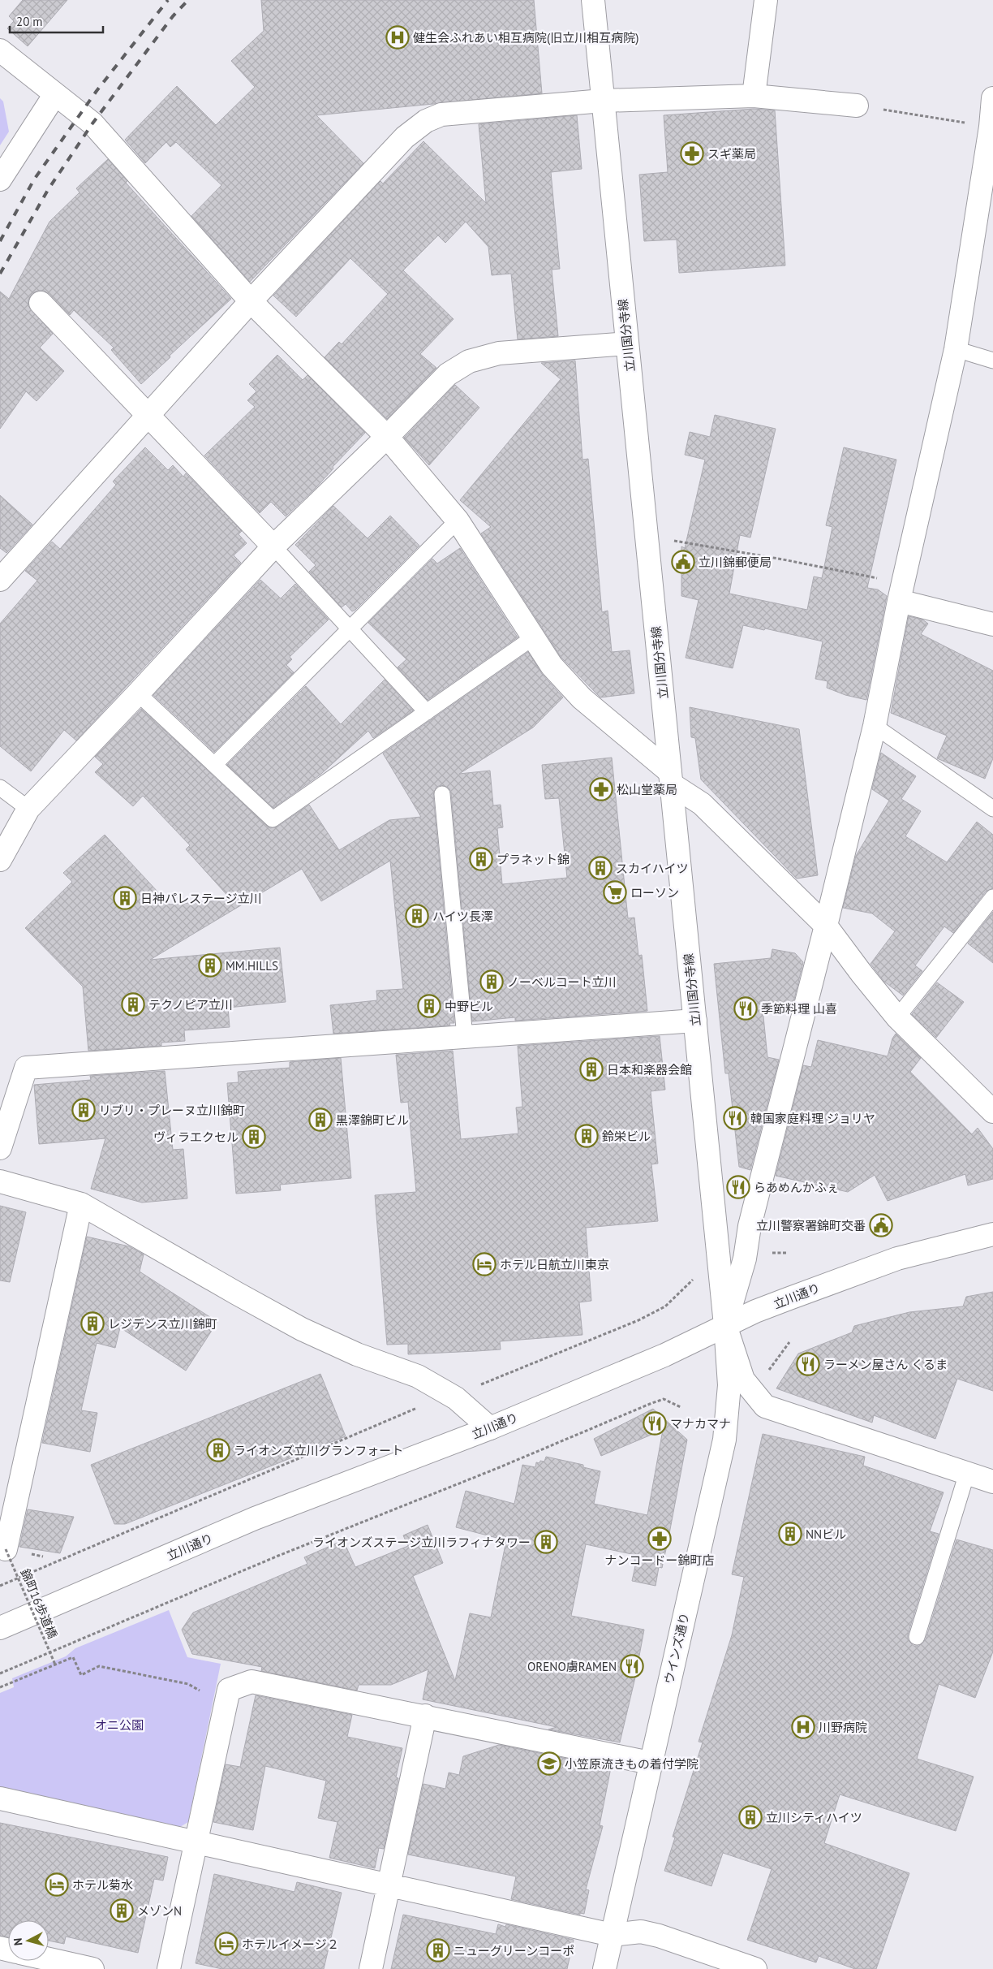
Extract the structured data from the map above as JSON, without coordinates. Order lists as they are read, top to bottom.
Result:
{
  "streets": {
    "street": ["立川国分寺線", "立川通り", "ウインズ通り"],
    "path": ["錦町16歩道橋"]
  },
  "crossings": [
    ["立川国分寺線", "立川通り"],
    ["立川国分寺線", "ウインズ通り"],
    ["立川通り", "ウインズ通り"]
  ],
  "parks": ["オニ公園"],
  "places": {
    "hospital": ["健生会ふれあい相互病院(旧立川相互病院)", "川野病院"],
    "pharmacy": ["スギ薬局", "松山堂薬局", "ナンコードー錦町店"],
    "public building": ["立川錦郵便局", "立川警察署錦町交番"],
    "building": [
      "プラネット錦",
      "スカイハイツ",
      "日神パレステージ立川",
      "ハイツ長澤",
      "MM.HILLS",
      "ノーベルコート立川",
      "テクノピア立川",
      "中野ビル",
      "日本和楽器会館",
      "リブリ・プレーヌ立川錦町",
      "黒澤錦町ビル",
      "鈴栄ビル",
      "ヴィラエクセル",
      "レジデンス立川錦町",
      "ライオンズ立川グランフォート",
      "NNビル",
      "ライオンズステージ立川ラフィナタワー",
      "立川シティハイツ",
      "メゾンN",
      "ニューグリーンコーポ"
    ],
    "supermarket": ["ローソン"],
    "restaurant": [
      "季節料理 山喜",
      "韓国家庭料理 ジョリヤ",
      "らあめんかふぇ",
      "ラーメン屋さん くるま",
      "マナカマナ",
      "ORENO虜RAMEN"
    ],
    "hotel": ["ホテル日航立川東京", "ホテル菊水", "ホテルイメージ２"],
    "school or university": ["小笠原流きもの着付学院"]
  },
  "scale_bar": "20 m",
  "north": "left"
}
